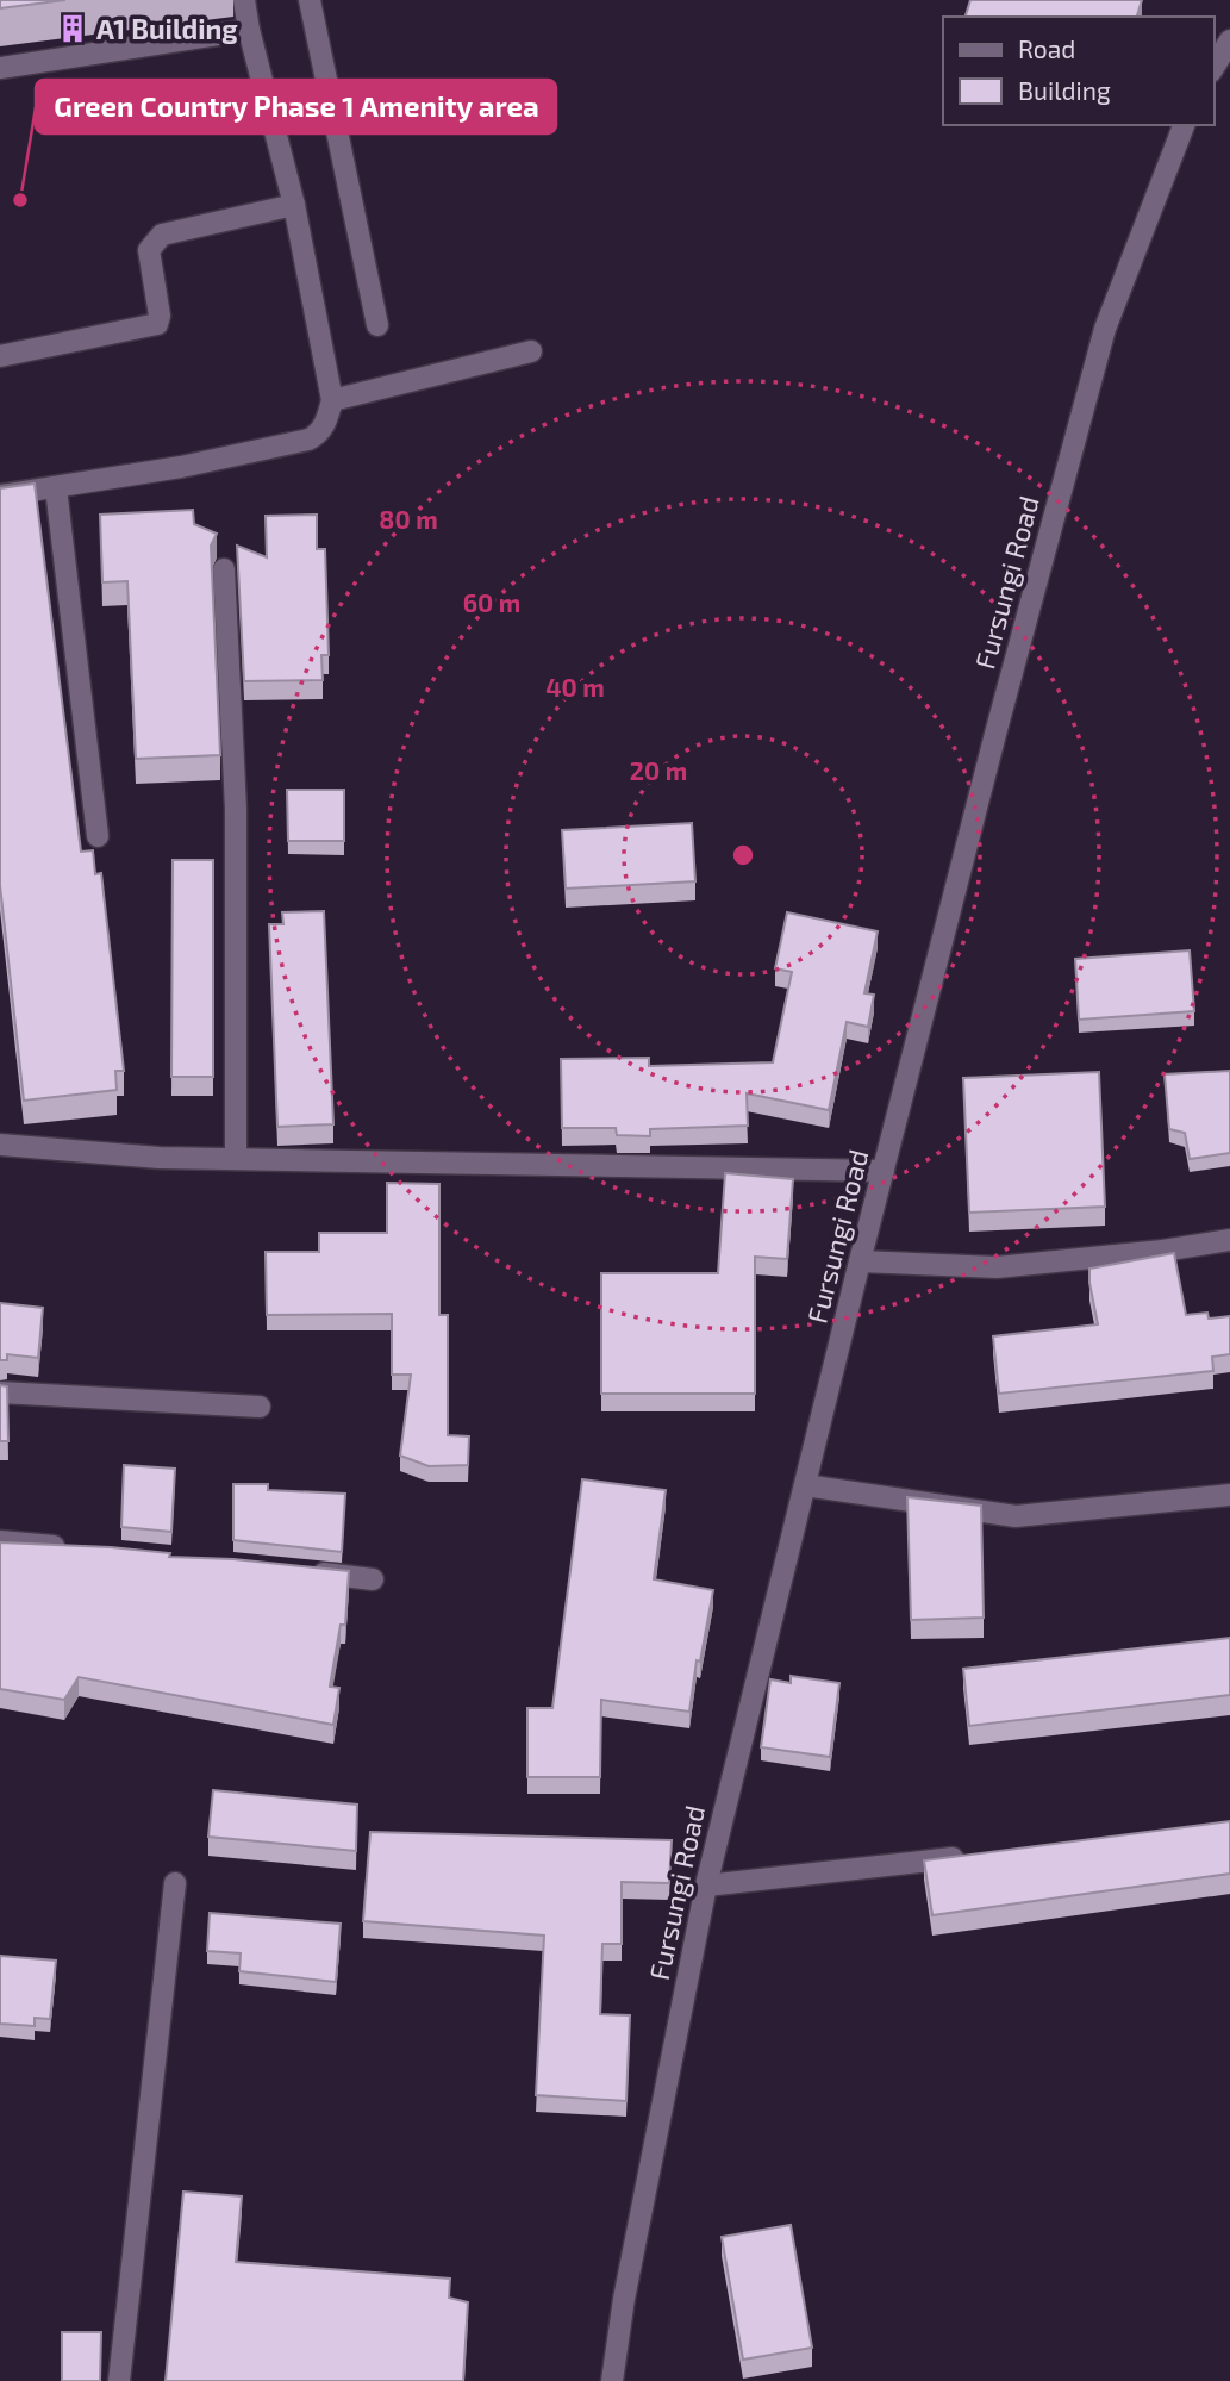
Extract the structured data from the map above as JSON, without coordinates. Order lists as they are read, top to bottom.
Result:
{
  "streets": {
    "street": ["Fursungi Road"]
  },
  "places": {
    "building": ["A1 Building"],
    "other": ["Green Country Phase 1 Amenity area"]
  },
  "legend": ["Road", "Building"],
  "rings": [
    "80 m",
    "60 m",
    "40 m",
    "20 m"
  ]
}
